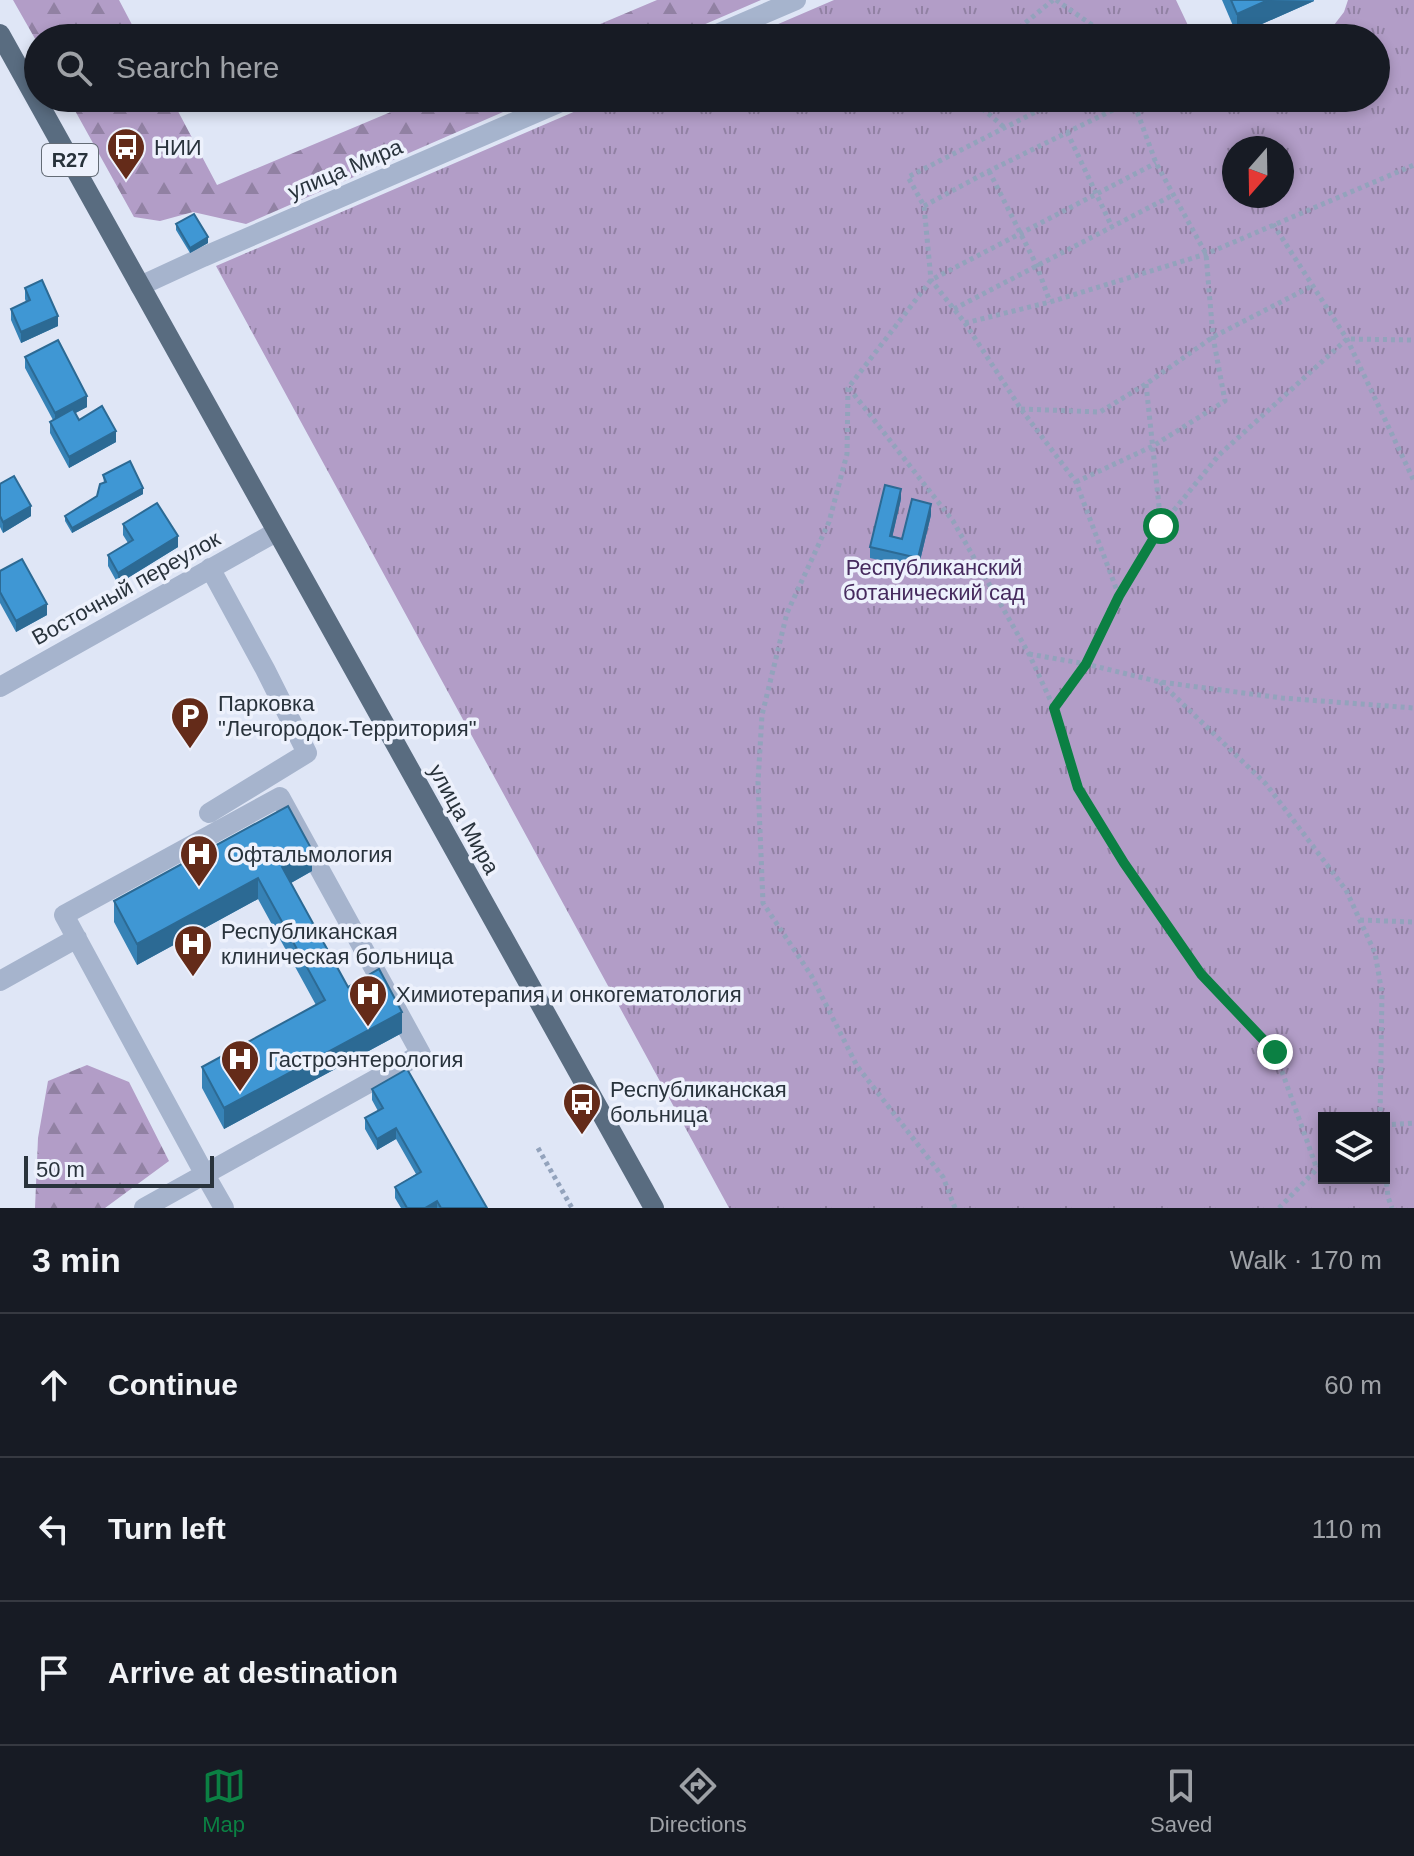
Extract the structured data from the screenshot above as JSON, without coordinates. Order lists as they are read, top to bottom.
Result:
{
  "streets": {
    "main road": ["R27", "улица Мира"],
    "street": ["Восточный переулок"]
  },
  "crossings": [
    ["улица Мира", "Восточный переулок"]
  ],
  "parks": ["Республиканский ботанический сад"],
  "places": {
    "bus stop": ["НИИ", "Республиканская больница"],
    "parking": ["Парковка \"Лечгородок-Территория\""],
    "hospital": [
      "Офтальмология",
      "Республиканская клиническая больница",
      "Химиотерапия и онкогематология",
      "Гастроэнтерология"
    ]
  },
  "scale_bar": "50 m",
  "north": "bottom",
  "page": {
    "search": "Search here",
    "scale": "50 m",
    "heading": ["3 min", "Walk · 170 m"],
    "list": [
      ["Continue", "60 m"],
      ["Turn left", "110 m"],
      "Arrive at destination"
    ],
    "nav": ["Map", "Directions", "Saved"]
  }
}
